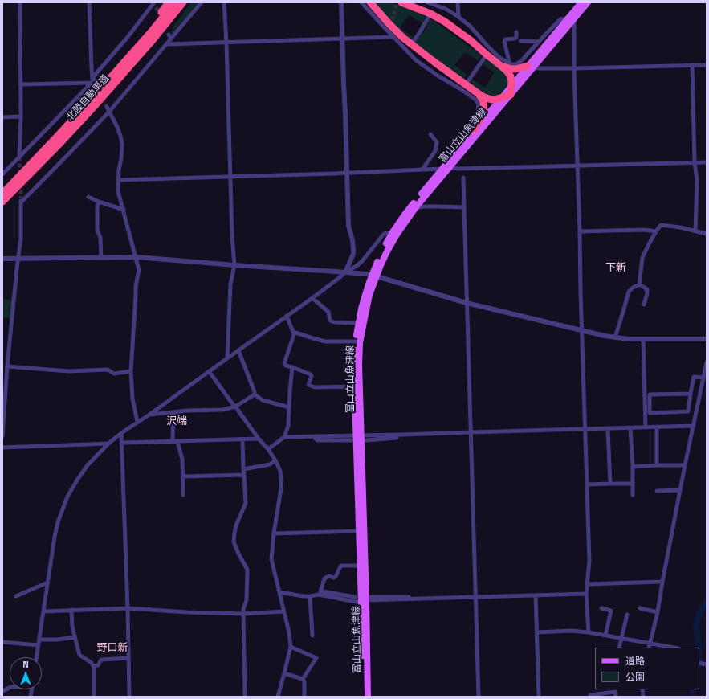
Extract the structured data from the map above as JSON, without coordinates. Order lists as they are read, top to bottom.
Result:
{
  "streets": {
    "highway": ["北陸自動車道"],
    "main road": ["富山立山魚津線"]
  },
  "districts": ["下新", "沢端", "野口新"],
  "legend": ["道路", "公園"],
  "north": "top"
}
